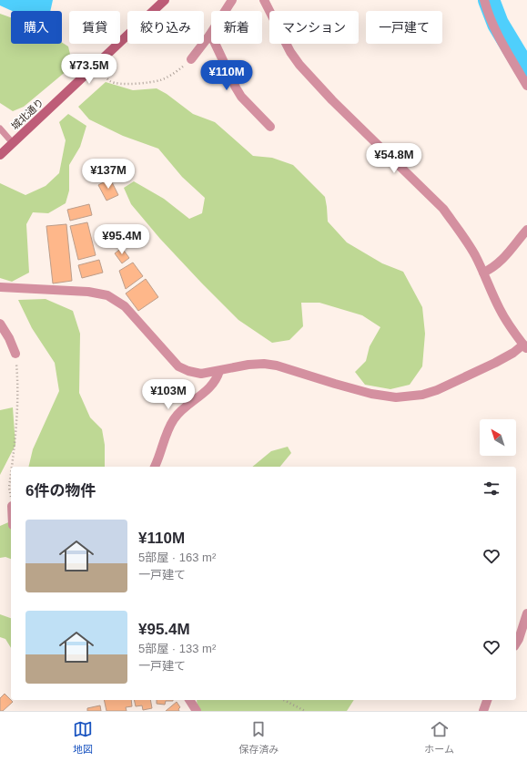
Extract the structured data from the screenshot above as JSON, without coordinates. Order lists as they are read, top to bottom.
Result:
{
  "streets": {
    "street": ["城北通り"]
  },
  "north": "top left",
  "page": {
    "chip": [
      "購入",
      "賃貸",
      "絞り込み",
      "新着",
      "マンション",
      "一戸建て"
    ],
    "price": [
      "¥73.5M",
      "¥110M",
      "¥54.8M",
      "¥137M",
      "¥95.4M",
      "¥103M"
    ],
    "heading": "6件の物件",
    "list": [
      {
        "name": "¥110M",
        "note": "5部屋 · 163 m² · 一戸建て"
      },
      {
        "name": "¥95.4M",
        "note": "5部屋 · 133 m² · 一戸建て"
      }
    ],
    "tabs": ["地図", "保存済み", "ホーム"]
  }
}
